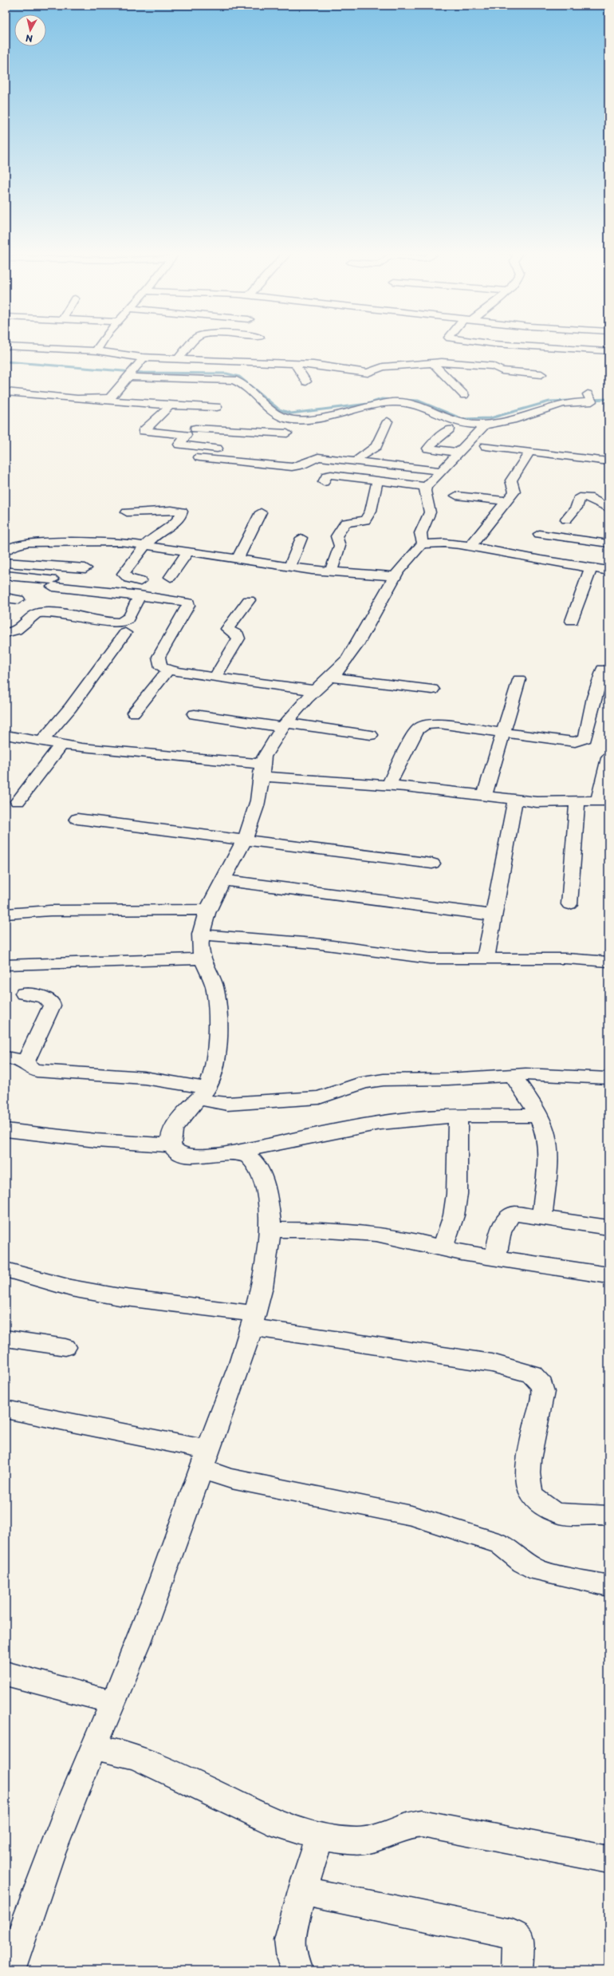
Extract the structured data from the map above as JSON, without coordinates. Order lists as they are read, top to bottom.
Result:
{
  "north": "bottom"
}
